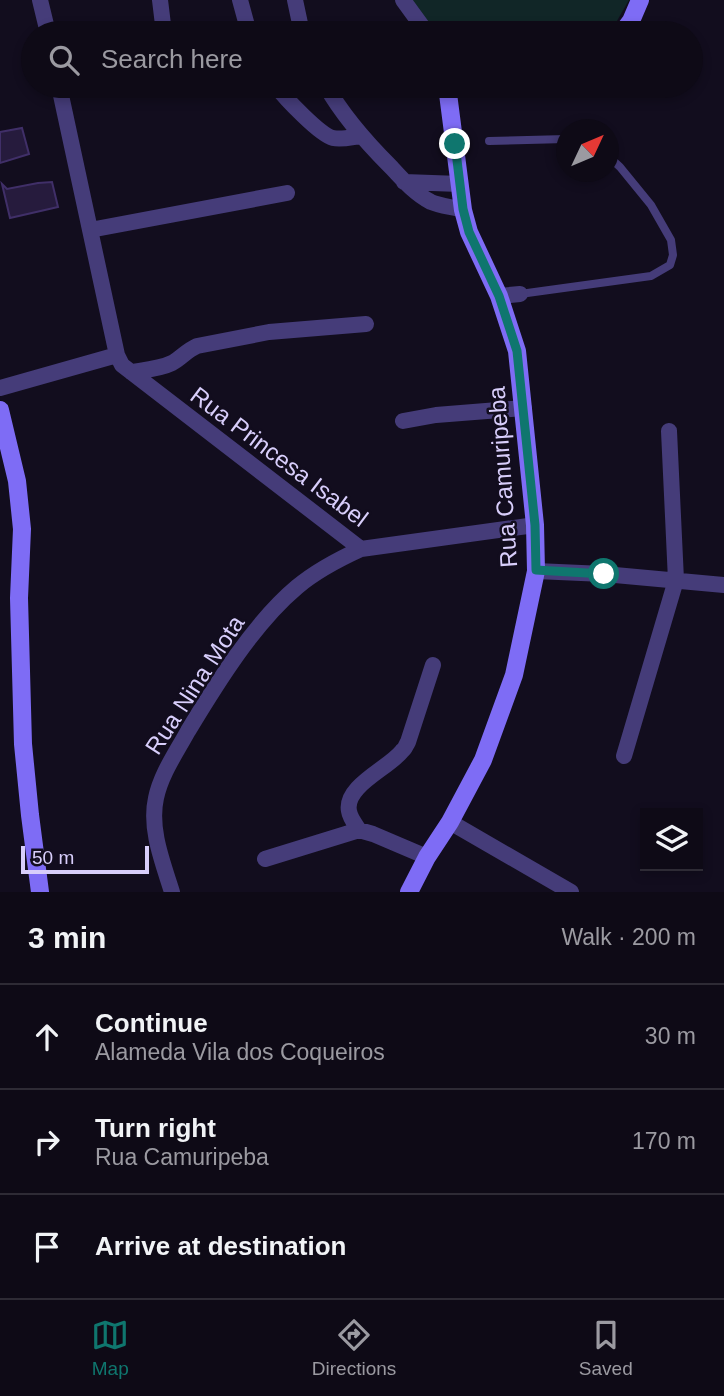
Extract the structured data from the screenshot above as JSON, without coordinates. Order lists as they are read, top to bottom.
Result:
{
  "streets": {
    "main road": ["Rua Camuripeba"],
    "street": ["Rua Princesa Isabel", "Rua Nina Mota"]
  },
  "crossings": [
    ["Rua Princesa Isabel", "Rua Camuripeba"],
    ["Rua Princesa Isabel", "Rua Nina Mota"]
  ],
  "scale_bar": "50 m",
  "north": "top right",
  "page": {
    "search": "Search here",
    "scale": "50 m",
    "heading": ["3 min", "Walk · 200 m"],
    "list": [
      ["Continue", "Alameda Vila dos Coqueiros", "30 m"],
      ["Turn right", "Rua Camuripeba", "170 m"],
      "Arrive at destination"
    ],
    "nav": ["Map", "Directions", "Saved"]
  }
}
